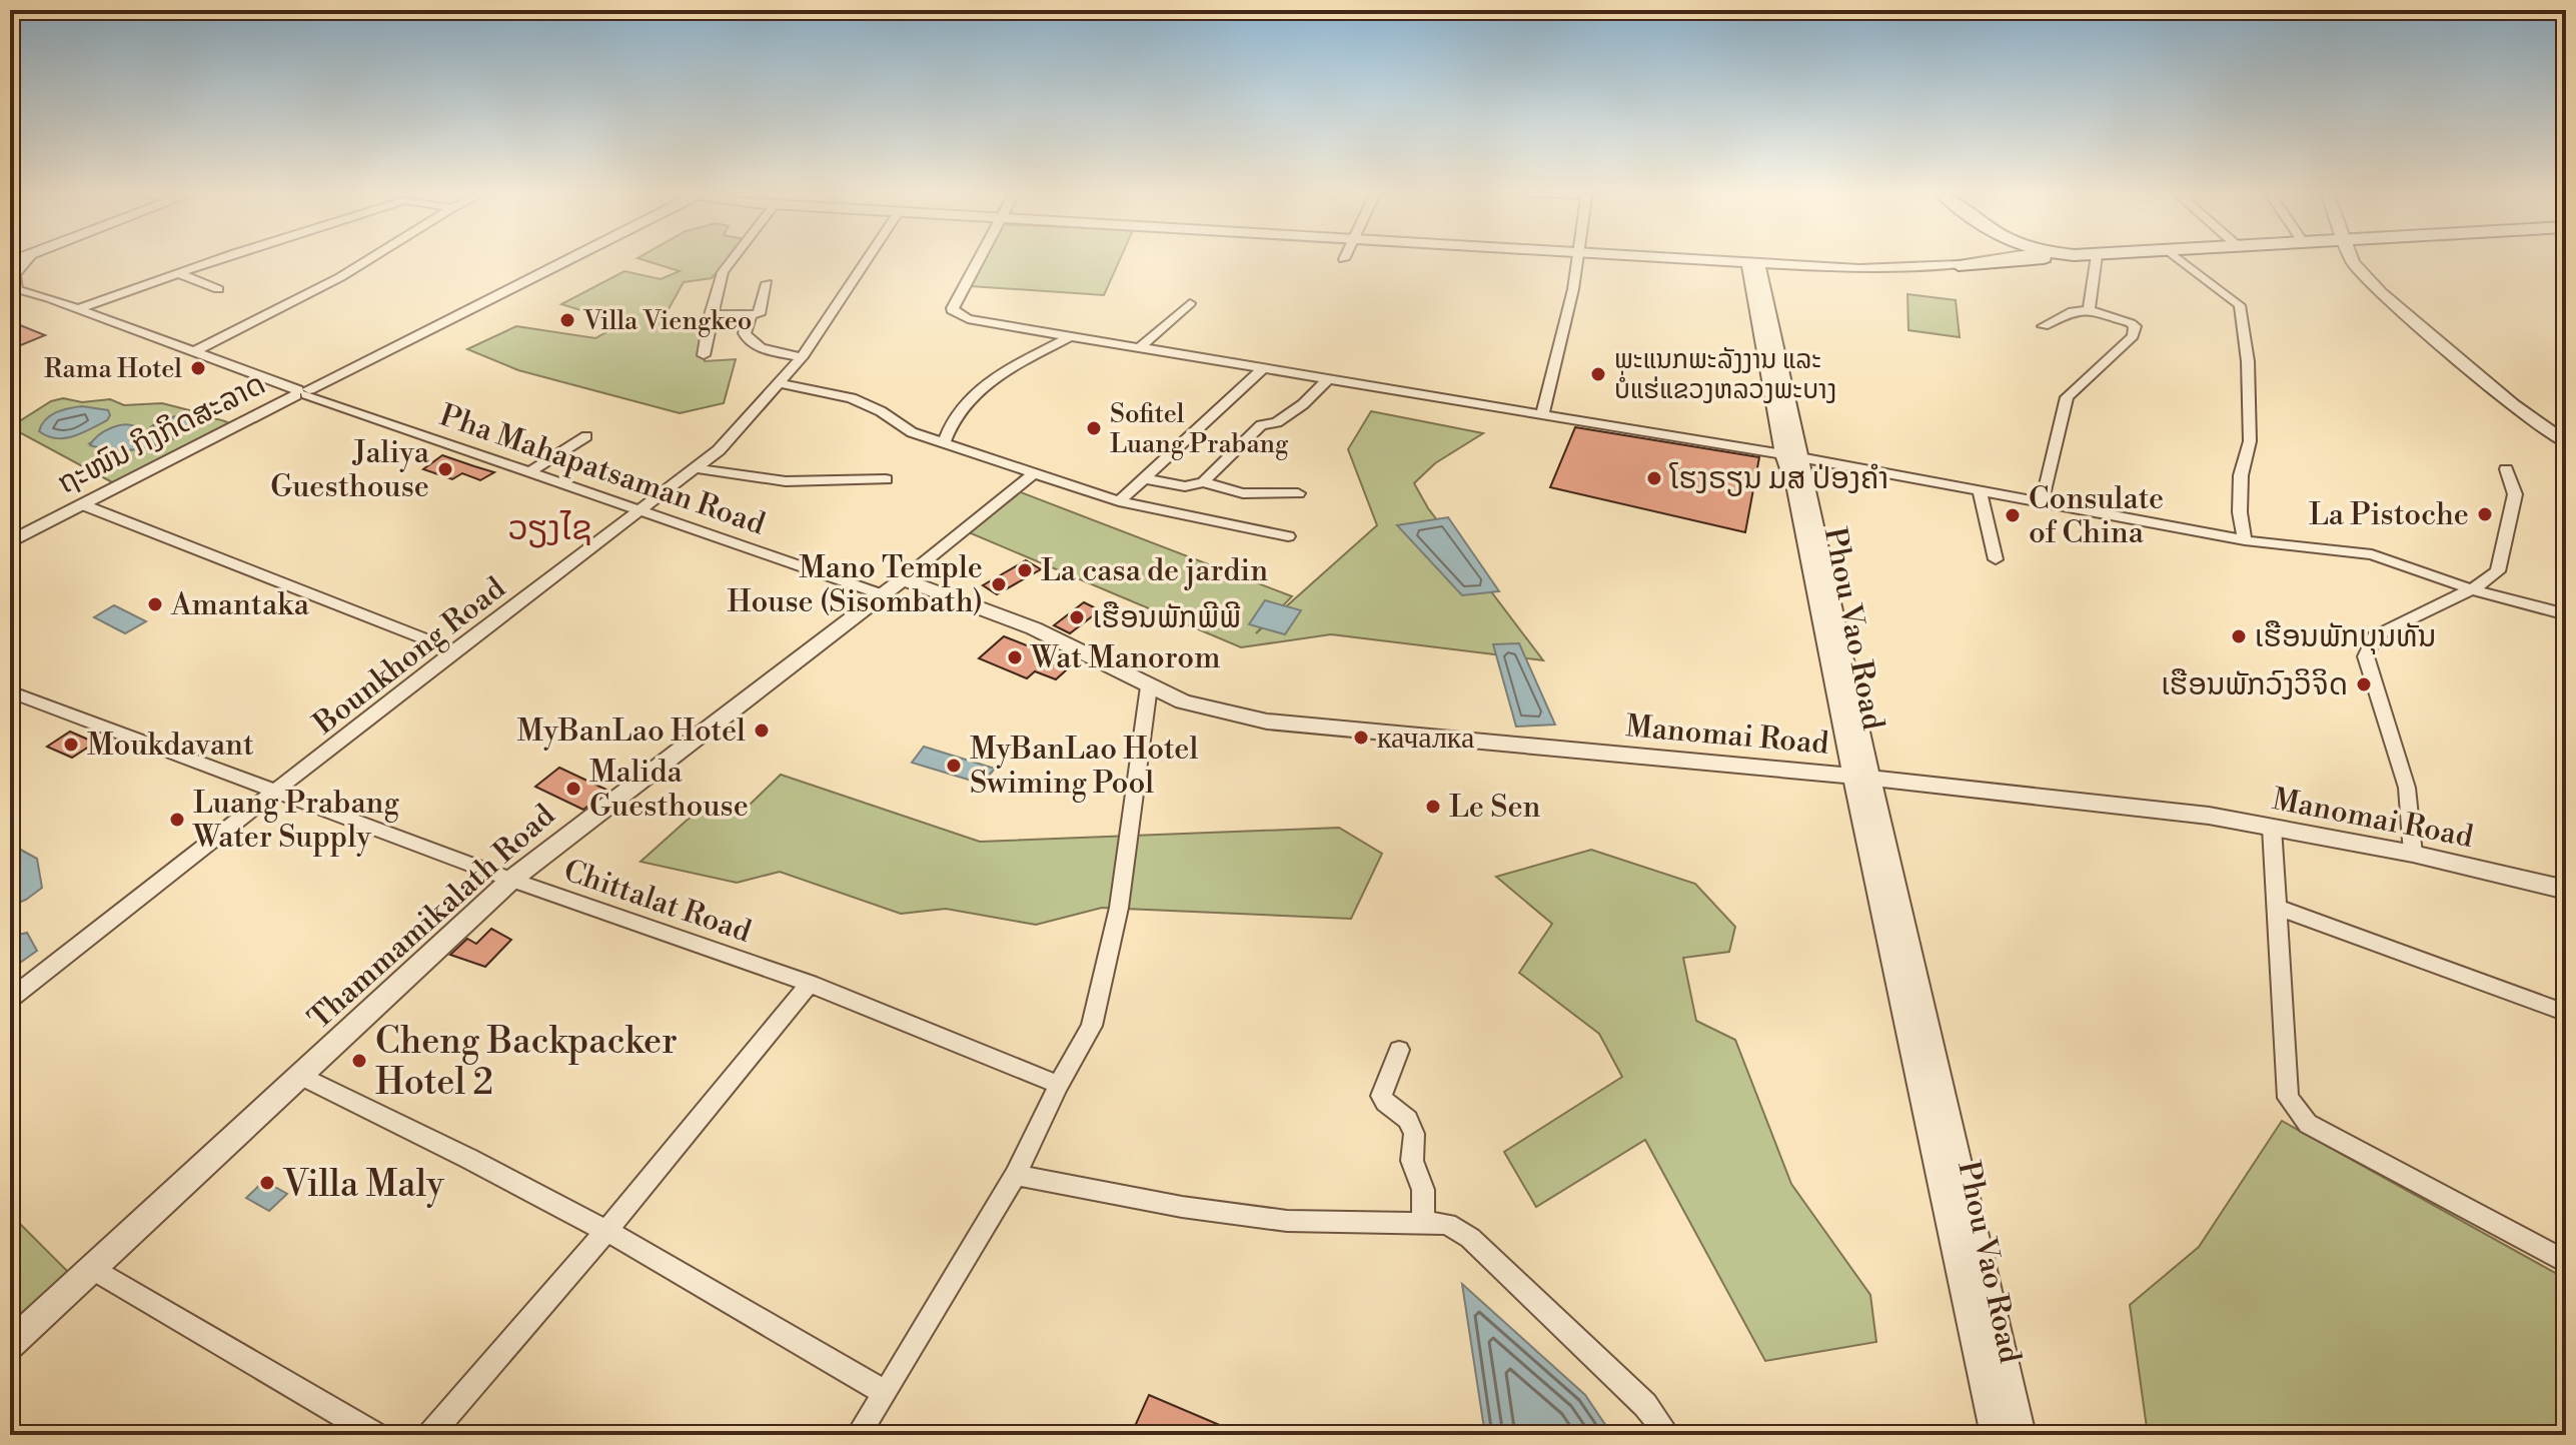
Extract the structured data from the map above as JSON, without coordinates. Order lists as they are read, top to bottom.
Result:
{
  "streets": {
    "street": [
      "ຖະໜົນ ກິງກິດສະລາດ",
      "Pha Mahapatsaman Road",
      "Phou Vao Road",
      "Bounkhong Road",
      "Manomai Road",
      "Chittalat Road",
      "Thammamikalath Road"
    ]
  },
  "crossings": [
    ["ຖະໜົນ ກິງກິດສະລາດ", "Pha Mahapatsaman Road"],
    ["Pha Mahapatsaman Road", "Bounkhong Road"],
    ["Pha Mahapatsaman Road", "Thammamikalath Road"],
    ["Phou Vao Road", "Manomai Road"],
    ["Bounkhong Road", "Chittalat Road"],
    ["Manomai Road", "Thammamikalath Road"],
    ["Chittalat Road", "Thammamikalath Road"]
  ],
  "districts": ["ວຽງໄຊ"],
  "places": [
    "Villa Viengkeo",
    "Rama Hotel",
    "ພະແນກພະລັງງານ ແລະ ບໍ່ແຮ່ແຂວງຫລວງພະບາງ",
    "Sofitel Luang Prabang",
    "Jaliya Guesthouse",
    "ໂຮງຣຽນ ມສ ປ່ອງຄຳ",
    "La Pistoche",
    "Consulate of China",
    "La casa de jardin",
    "Mano Temple House (Sisombath)",
    "Amantaka",
    "ເຮືອນພັກພີພີ",
    "ເຮືອນພັກບຸນທັນ",
    "Wat Manorom",
    "ເຮືອນພັກວົງວິຈິດ",
    "MyBanLao Hotel",
    "качалка",
    "Moukdavant",
    "MyBanLao Hotel Swiming Pool",
    "Malida Guesthouse",
    "Le Sen",
    "Luang Prabang Water Supply",
    "Cheng Backpacker Hotel 2",
    "Villa Maly"
  ]
}
